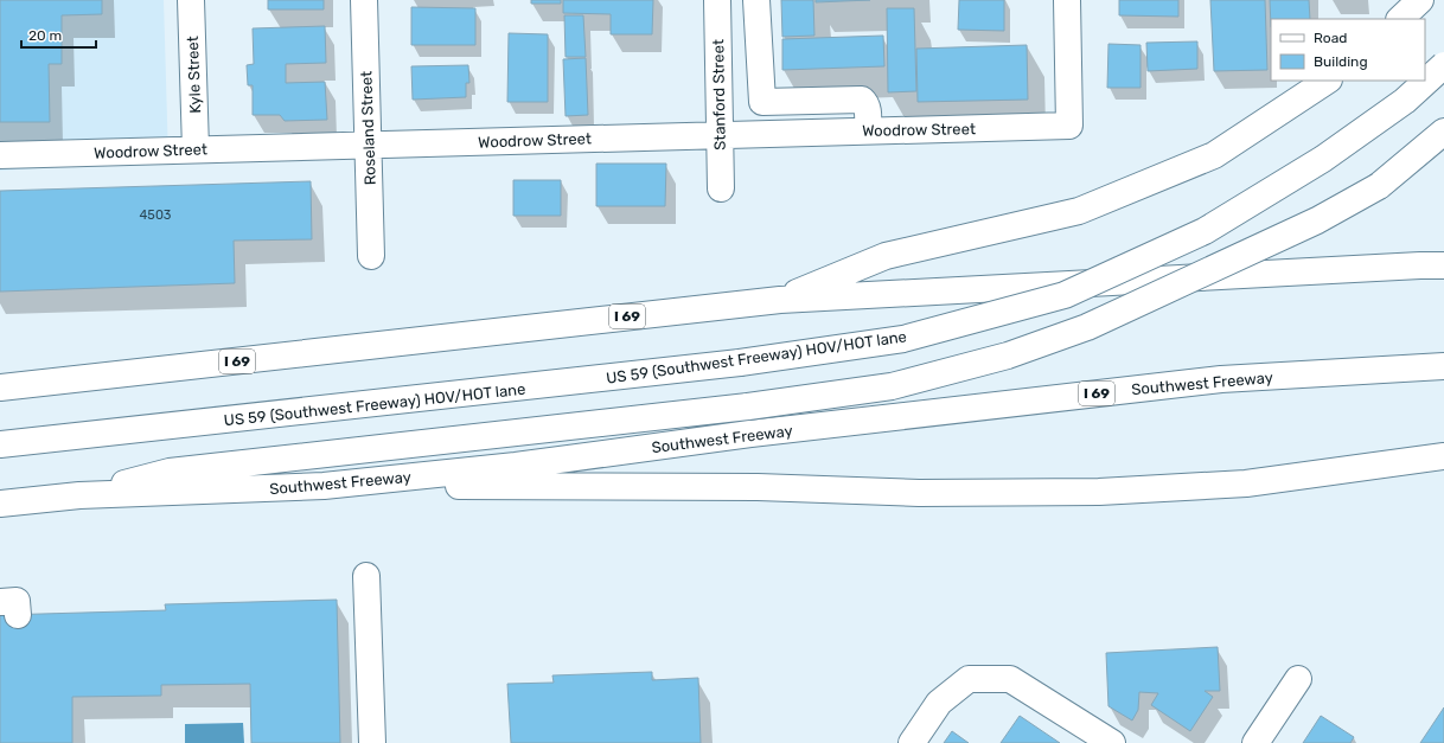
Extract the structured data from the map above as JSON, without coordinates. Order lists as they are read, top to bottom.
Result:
{
  "streets": {
    "main road": [
      "Kyle Street",
      "Stanford Street",
      "Roseland Street",
      "Woodrow Street",
      "I 69",
      "US 59 (Southwest Freeway) HOV/HOT lane",
      "Southwest Freeway"
    ]
  },
  "crossings": [
    ["Kyle Street", "Woodrow Street"],
    ["Stanford Street", "Woodrow Street"],
    ["Roseland Street", "Woodrow Street"]
  ],
  "house_numbers": ["4503"],
  "legend": ["Road", "Building"],
  "scale_bar": "20 m"
}
